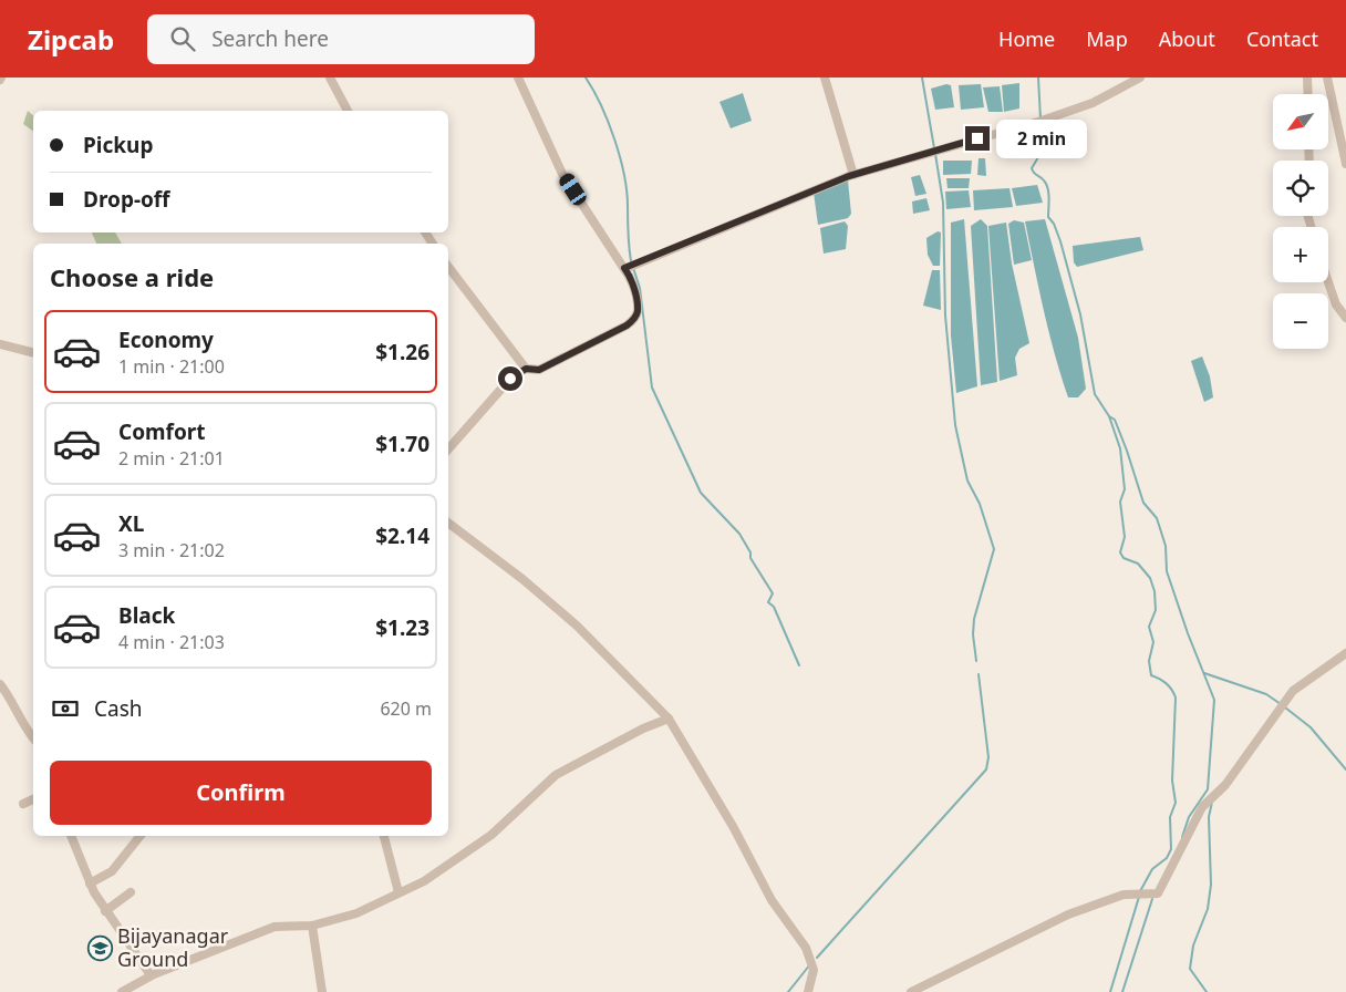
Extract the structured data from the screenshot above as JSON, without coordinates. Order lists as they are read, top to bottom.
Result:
{
  "places": {
    "school or university": ["Bijayanagar Ground"]
  },
  "north": "bottom left",
  "page": {
    "header": "Zipcab",
    "search": "Search here",
    "nav": [
      "Home",
      "Map",
      "About",
      "Contact"
    ],
    "map_buttons": ["+", "−"],
    "banner": ["Pickup", "Drop-off"],
    "bubble": "2 min",
    "heading": "Choose a ride",
    "list": [
      {
        "name": "Economy",
        "note": "1 min · 21:00",
        "value": "$1.26"
      },
      {
        "name": "Comfort",
        "note": "2 min · 21:01",
        "value": "$1.70"
      },
      {
        "name": "XL",
        "note": "3 min · 21:02",
        "value": "$2.14"
      },
      {
        "name": "Black",
        "note": "4 min · 21:03",
        "value": "$1.23"
      }
    ],
    "pay": ["Cash", "620 m"],
    "buttons": "Confirm"
  }
}
